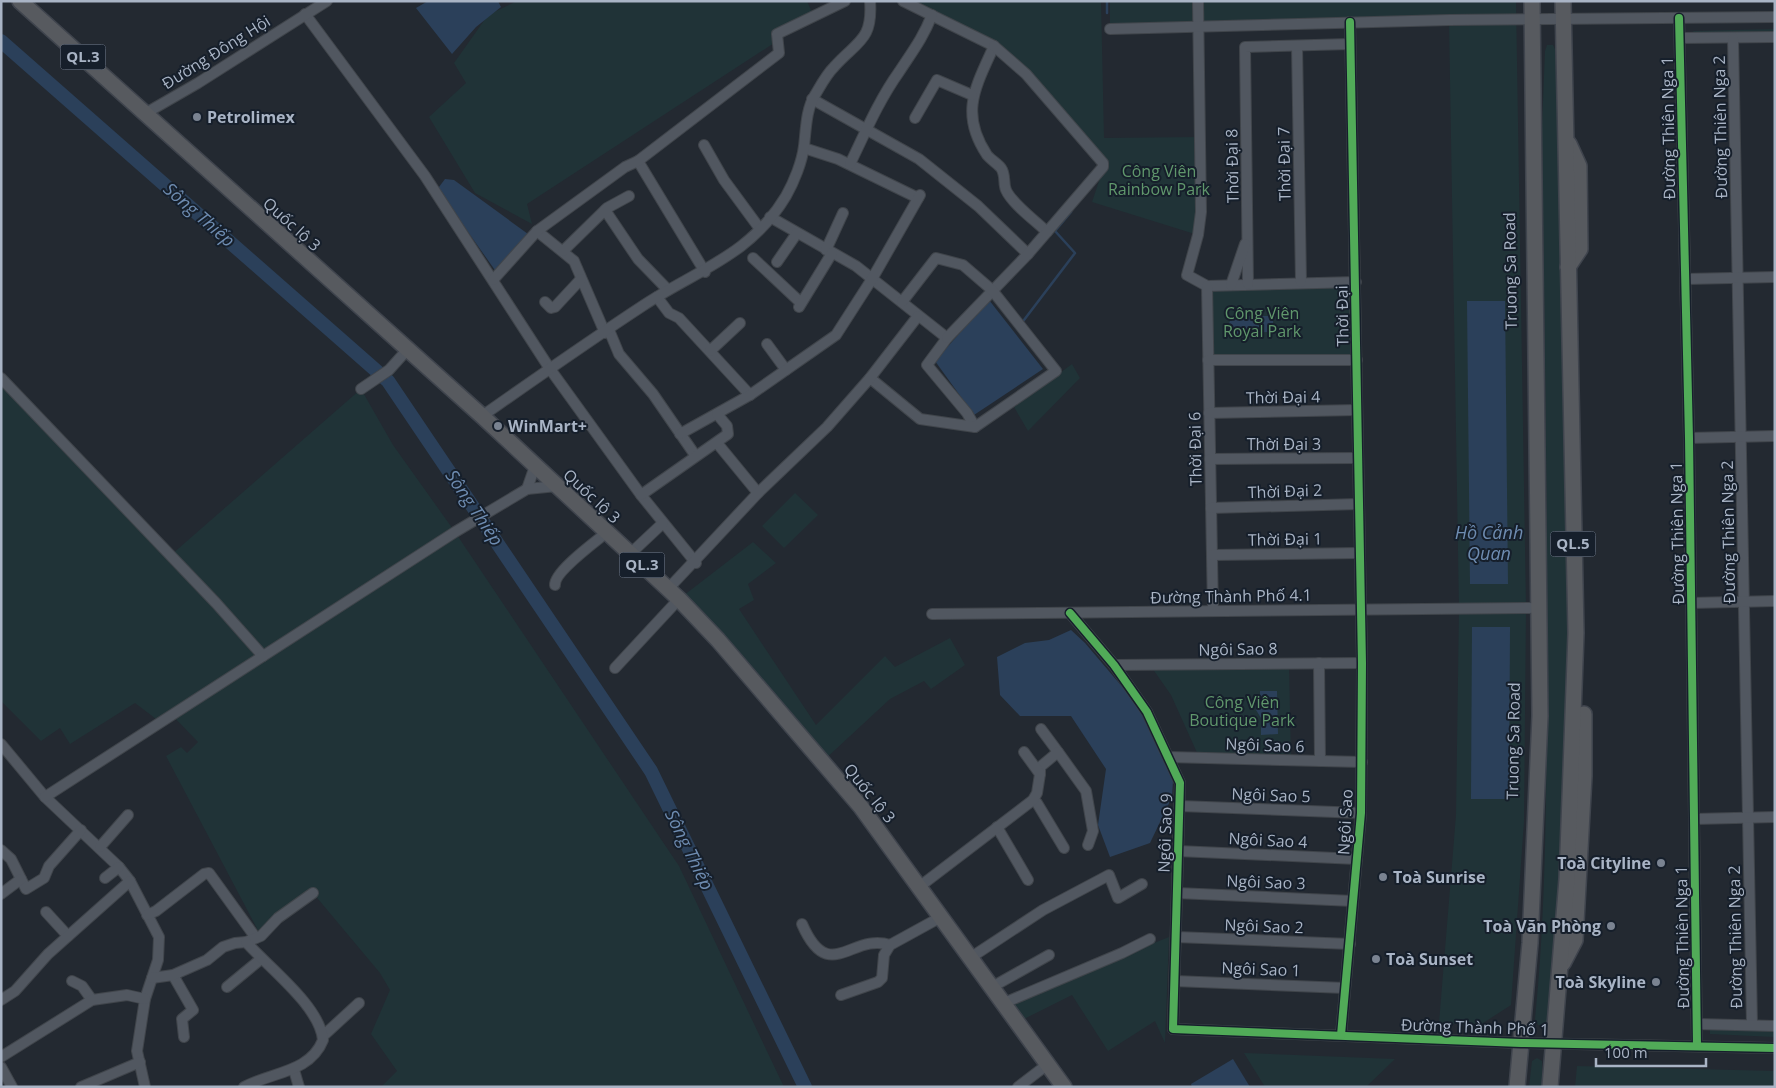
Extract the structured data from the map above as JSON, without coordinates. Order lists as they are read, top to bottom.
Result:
{
  "streets": {
    "highway": [
      "QL.3",
      "Quốc lộ 3",
      "Truong Sa Road",
      "QL.5"
    ],
    "street": [
      "Đường Đông Hội",
      "Đường Thiên Nga 2",
      "Đường Thiên Nga 1",
      "Thời Đại 7",
      "Thời Đại 8",
      "Thời Đại",
      "Thời Đại 4",
      "Thời Đại 3",
      "Thời Đại 6",
      "Thời Đại 2",
      "Thời Đại 1",
      "Đường Thành Phố 4.1",
      "Ngôi Sao 8",
      "Ngôi Sao 6",
      "Ngôi Sao 5",
      "Ngôi Sao",
      "Ngôi Sao 9",
      "Ngôi Sao 4",
      "Ngôi Sao 3",
      "Ngôi Sao 2",
      "Ngôi Sao 1",
      "Đường Thành Phố 1"
    ]
  },
  "crossings": [
    ["Đường Đông Hội", "Quốc lộ 3"],
    ["Đường Thiên Nga 1", "Đường Thành Phố 1"],
    ["Thời Đại 7", "Thời Đại 8"],
    ["Truong Sa Road", "Đường Thành Phố 4.1"],
    ["Truong Sa Road", "Đường Thành Phố 1"],
    ["Thời Đại", "Thời Đại 4"],
    ["Thời Đại", "Thời Đại 3"],
    ["Thời Đại", "Thời Đại 2"],
    ["Thời Đại", "Thời Đại 1"],
    ["Thời Đại", "Đường Thành Phố 4.1"],
    ["Thời Đại", "Ngôi Sao"],
    ["Thời Đại 4", "Thời Đại 6"],
    ["Thời Đại 3", "Thời Đại 6"],
    ["Thời Đại 6", "Thời Đại 2"],
    ["Thời Đại 6", "Thời Đại 1"],
    ["Thời Đại 6", "Đường Thành Phố 4.1"],
    ["QL.5", "Đường Thành Phố 1"],
    ["Đường Thành Phố 4.1", "Ngôi Sao"],
    ["Đường Thành Phố 4.1", "Ngôi Sao 9"],
    ["Ngôi Sao 8", "Ngôi Sao"],
    ["Ngôi Sao 8", "Ngôi Sao 9"],
    ["Ngôi Sao 6", "Ngôi Sao"],
    ["Ngôi Sao 6", "Ngôi Sao 9"],
    ["Ngôi Sao 5", "Ngôi Sao"],
    ["Ngôi Sao 5", "Ngôi Sao 9"],
    ["Ngôi Sao", "Ngôi Sao 4"],
    ["Ngôi Sao", "Ngôi Sao 3"],
    ["Ngôi Sao", "Ngôi Sao 2"],
    ["Ngôi Sao", "Ngôi Sao 1"],
    ["Ngôi Sao", "Đường Thành Phố 1"],
    ["Ngôi Sao 9", "Ngôi Sao 4"],
    ["Ngôi Sao 9", "Ngôi Sao 3"],
    ["Ngôi Sao 9", "Ngôi Sao 2"],
    ["Ngôi Sao 9", "Ngôi Sao 1"],
    ["Ngôi Sao 9", "Đường Thành Phố 1"]
  ],
  "water": ["Sông Thiếp", "Hồ Cảnh Quan"],
  "parks": ["Công Viên Rainbow Park", "Công Viên Royal Park", "Công Viên Boutique Park"],
  "places": [
    "Petrolimex",
    "WinMart+",
    "Toà Cityline",
    "Toà Sunrise",
    "Toà Văn Phòng",
    "Toà Sunset",
    "Toà Skyline"
  ],
  "scale_bar": "100 m"
}
